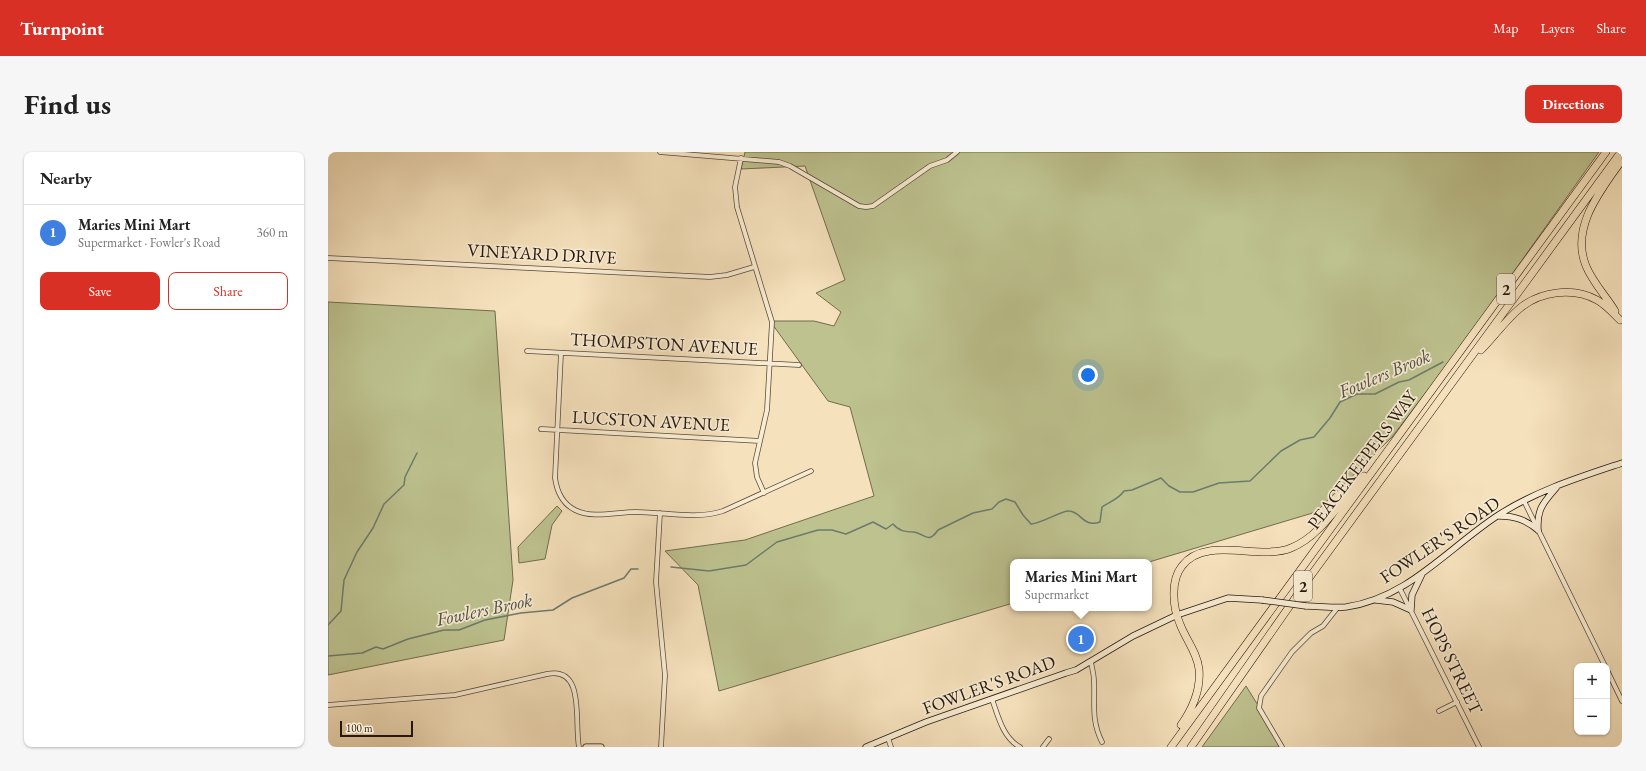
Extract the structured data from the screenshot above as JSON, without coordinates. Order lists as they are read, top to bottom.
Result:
{
  "streets": {
    "highway": ["2", "PEACEKEEPERS WAY"],
    "street": [
      "VINEYARD DRIVE",
      "THOMPSTON AVENUE",
      "LUCSTON AVENUE",
      "FOWLER'S ROAD",
      "HOPS STREET"
    ]
  },
  "crossings": [
    ["FOWLER'S ROAD", "HOPS STREET"]
  ],
  "water": ["Fowlers Brook"],
  "scale_bar": "100 m",
  "page": {
    "header": "Turnpoint",
    "nav": ["Map", "Layers", "Share"],
    "buttons": [
      "Directions",
      ["Save", "Share"]
    ],
    "title": "Find us",
    "heading": "Nearby",
    "list": [
      {
        "mark": "1",
        "name": "Maries Mini Mart",
        "note": "Supermarket · Fowler's Road",
        "value": "360 m"
      }
    ],
    "popup": ["Maries Mini Mart", "Supermarket"],
    "pins": "1",
    "map_buttons": ["+", "−"],
    "scale": "100 m"
  }
}
